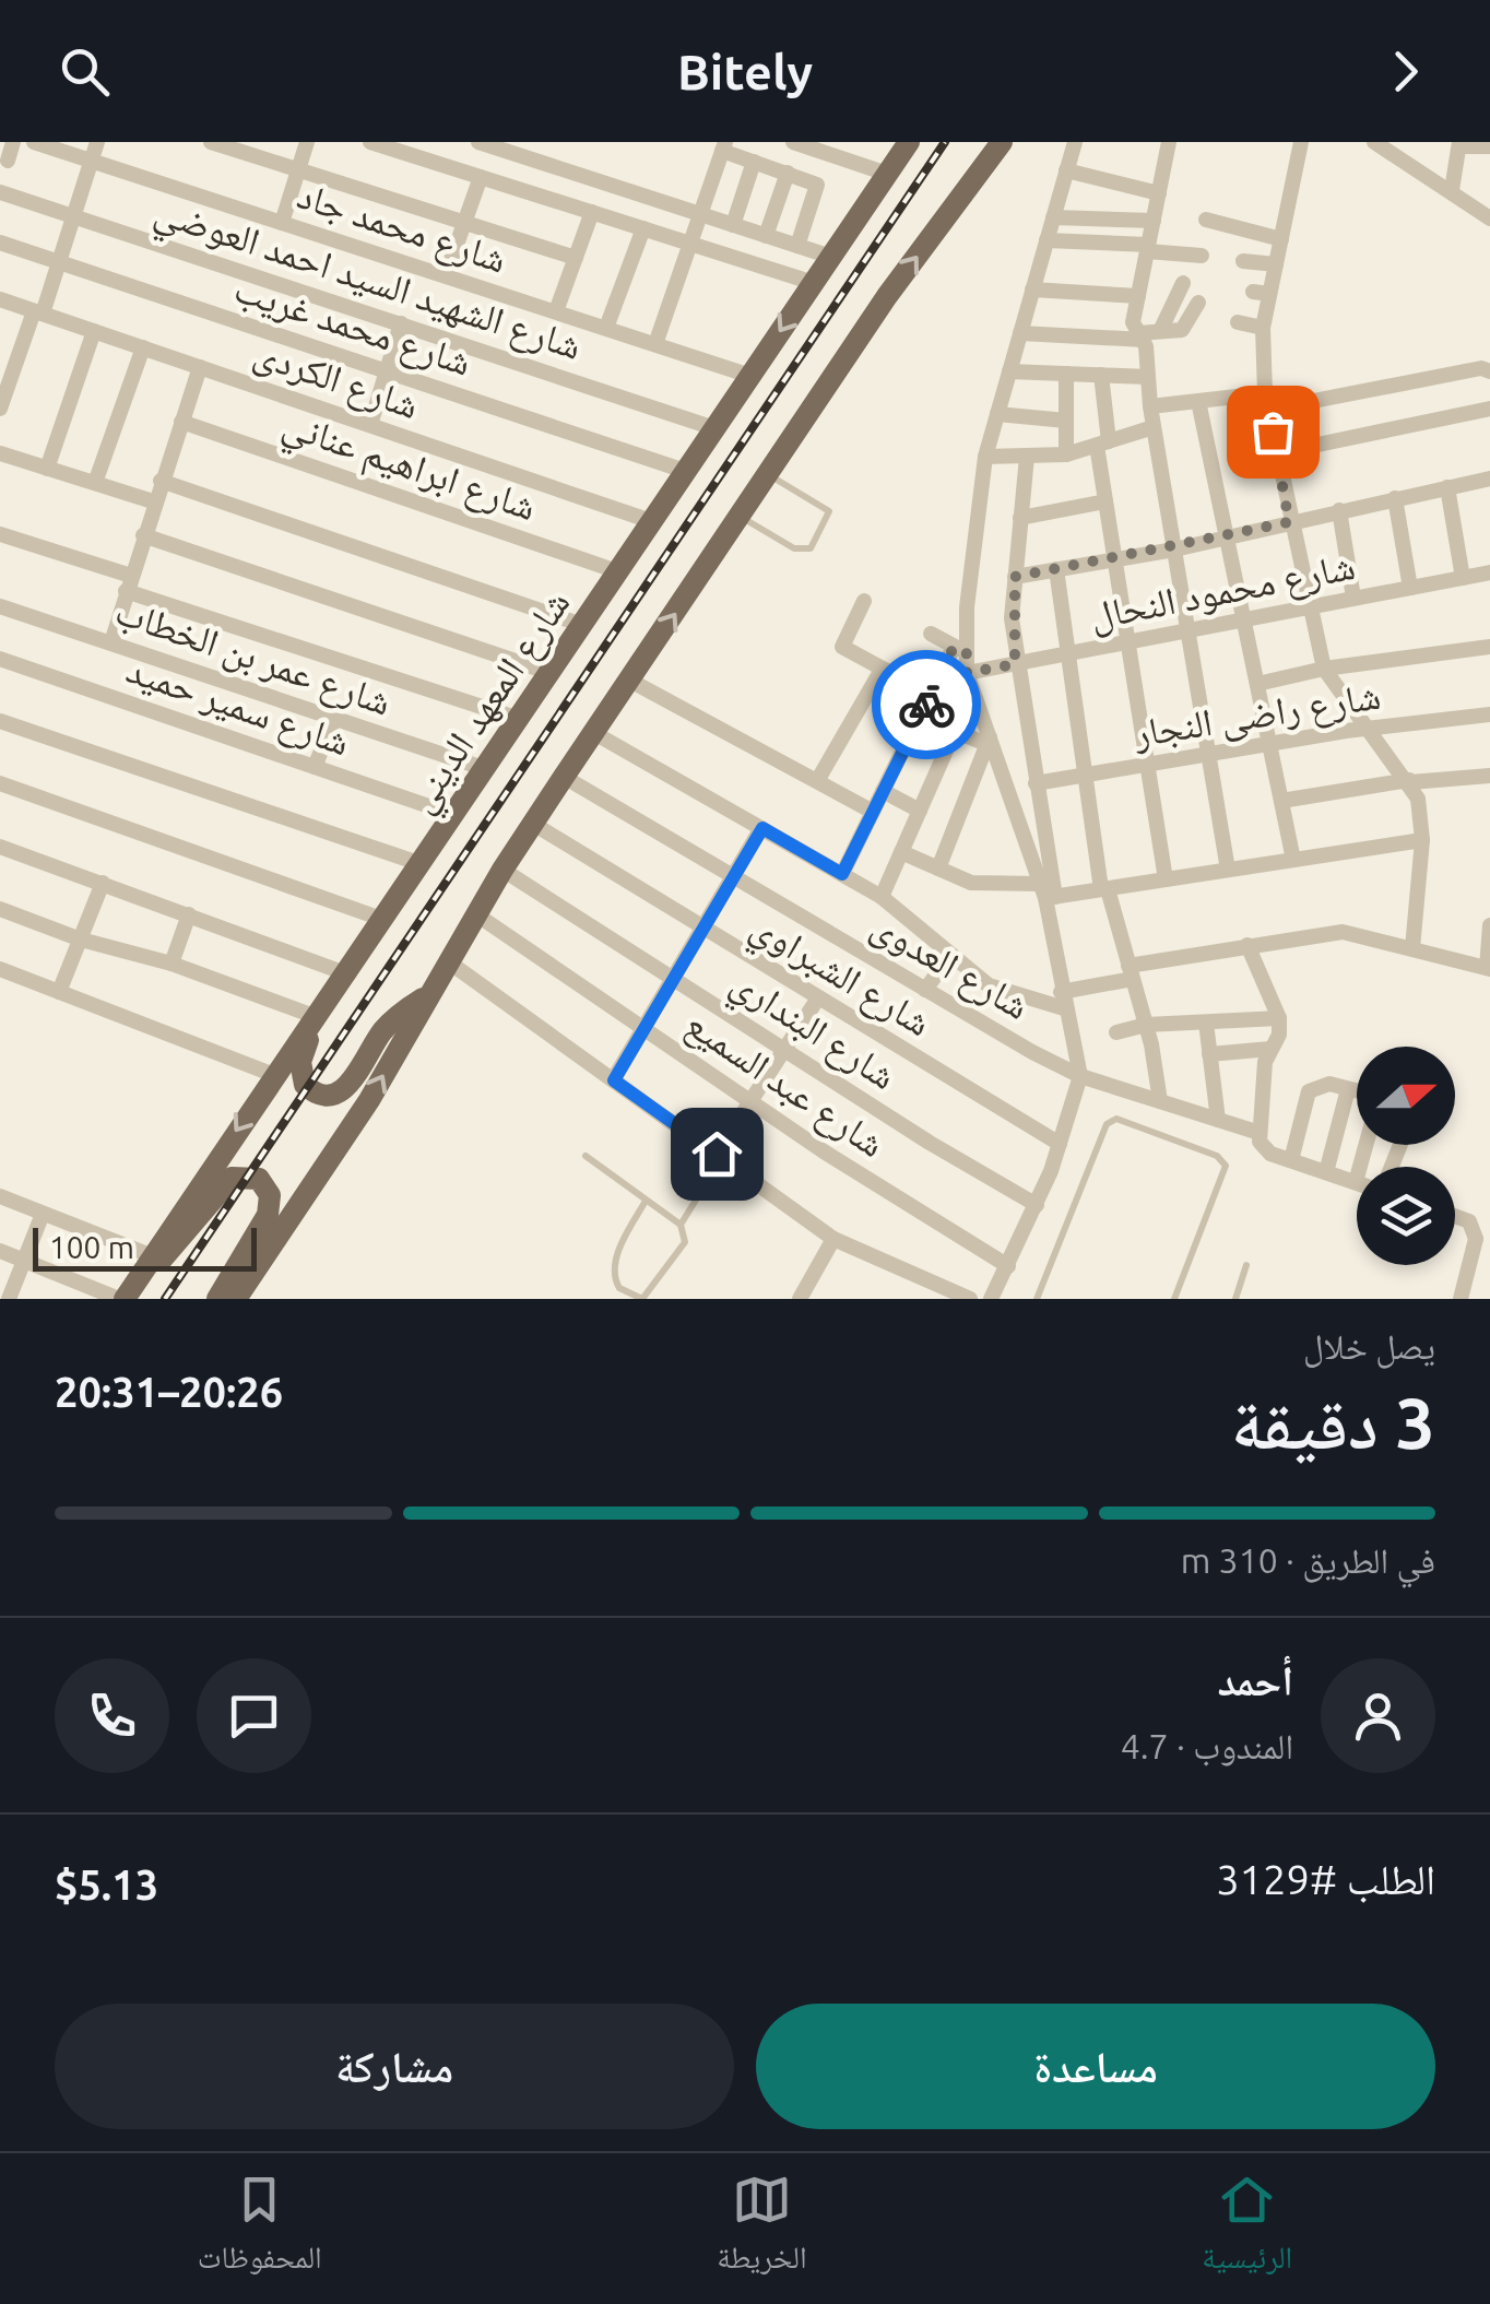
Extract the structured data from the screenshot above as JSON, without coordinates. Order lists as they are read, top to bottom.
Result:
{
  "streets": {
    "main road": ["شارع المعهد الديني"],
    "street": [
      "شارع محمد جاد",
      "شارع الشهيد السيد احمد العوضي",
      "شارع محمد غريب",
      "شارع الكردى",
      "شارع ابراهيم عناني",
      "شارع محمود النحال",
      "شارع عمر بن الخطاب",
      "شارع سمير حميد",
      "شارع راضى النجار",
      "شارع العدوى",
      "شارع الشبراوي",
      "شارع البنداري",
      "شارع عبد السميع"
    ]
  },
  "crossings": [
    ["شارع محمد جاد", "شارع المعهد الديني"],
    ["شارع الشهيد السيد احمد العوضي", "شارع المعهد الديني"],
    ["شارع محمد غريب", "شارع المعهد الديني"],
    ["شارع الكردى", "شارع المعهد الديني"],
    ["شارع ابراهيم عناني", "شارع المعهد الديني"],
    ["شارع عمر بن الخطاب", "شارع المعهد الديني"],
    ["شارع المعهد الديني", "شارع سمير حميد"]
  ],
  "scale_bar": "100 m",
  "north": "right",
  "page": {
    "header": "Bitely",
    "scale": "100 m",
    "heading": ["3 دقيقة", "يصل خلال", "20:26–20:31"],
    "panel": [
      "أحمد",
      "المندوب · 4.7",
      "الطلب #3129",
      "$5.13"
    ],
    "bar": "في الطريق · 310 m",
    "buttons": ["مساعدة", "مشاركة"],
    "tabs": ["الرئيسية", "الخريطة", "المحفوظات"]
  }
}
